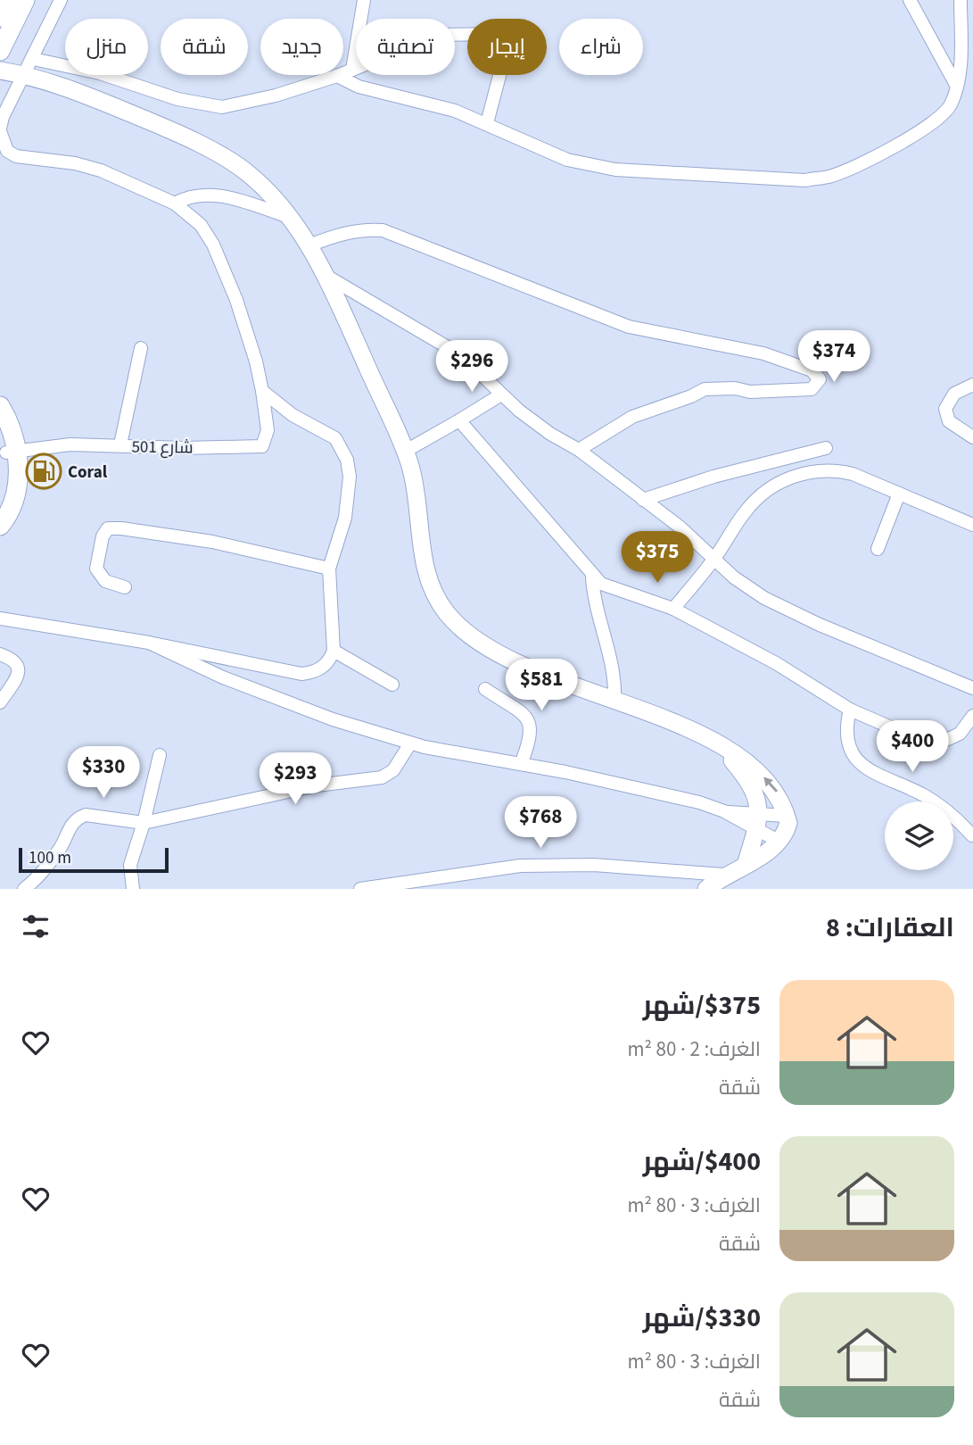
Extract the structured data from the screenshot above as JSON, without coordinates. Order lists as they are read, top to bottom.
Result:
{
  "streets": {
    "street": ["شارع 501"]
  },
  "places": {
    "fuel station": ["Coral"]
  },
  "scale_bar": "100 m",
  "page": {
    "chip": [
      "شراء",
      "إيجار",
      "تصفية",
      "جديد",
      "شقة",
      "منزل"
    ],
    "price": [
      "$374",
      "$296",
      "$375",
      "$581",
      "$400",
      "$330",
      "$293",
      "$768"
    ],
    "scale": "100 m",
    "heading": "العقارات: 8",
    "list": [
      {
        "name": "$375/شهر",
        "note": "الغرف: 2 · 80 m² · شقة"
      },
      {
        "name": "$400/شهر",
        "note": "الغرف: 3 · 80 m² · شقة"
      },
      {
        "name": "$330/شهر",
        "note": "الغرف: 3 · 80 m² · شقة"
      }
    ]
  }
}
